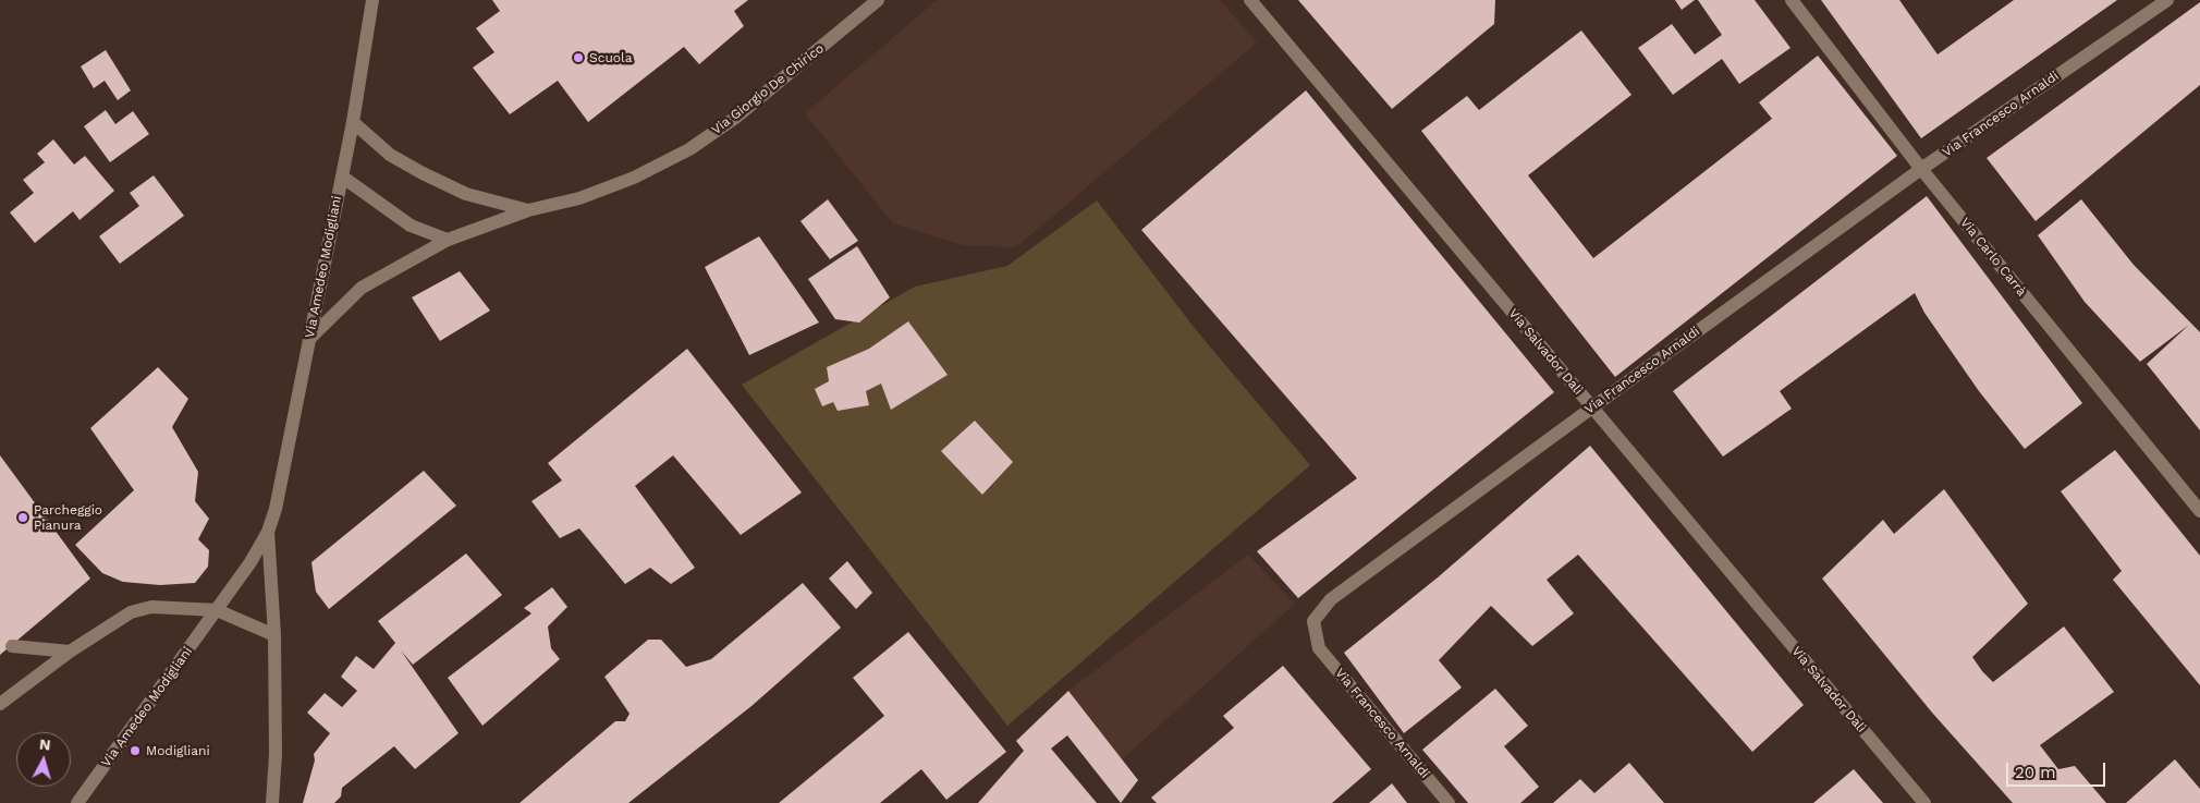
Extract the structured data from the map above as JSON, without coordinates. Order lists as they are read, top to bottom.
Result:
{
  "streets": {
    "street": [
      "Via Giorgio De Chirico",
      "Via Francesco Arnaldi",
      "Via Carlo Carrà",
      "Via Amedeo Modigliani",
      "Via Salvador Dalì"
    ]
  },
  "crossings": [
    ["Via Giorgio De Chirico", "Via Amedeo Modigliani"],
    ["Via Francesco Arnaldi", "Via Carlo Carrà"],
    ["Via Francesco Arnaldi", "Via Salvador Dalì"]
  ],
  "places": ["Scuola", "Parcheggio Pianura", "Modigliani"],
  "scale_bar": "20 m",
  "north": "top"
}
